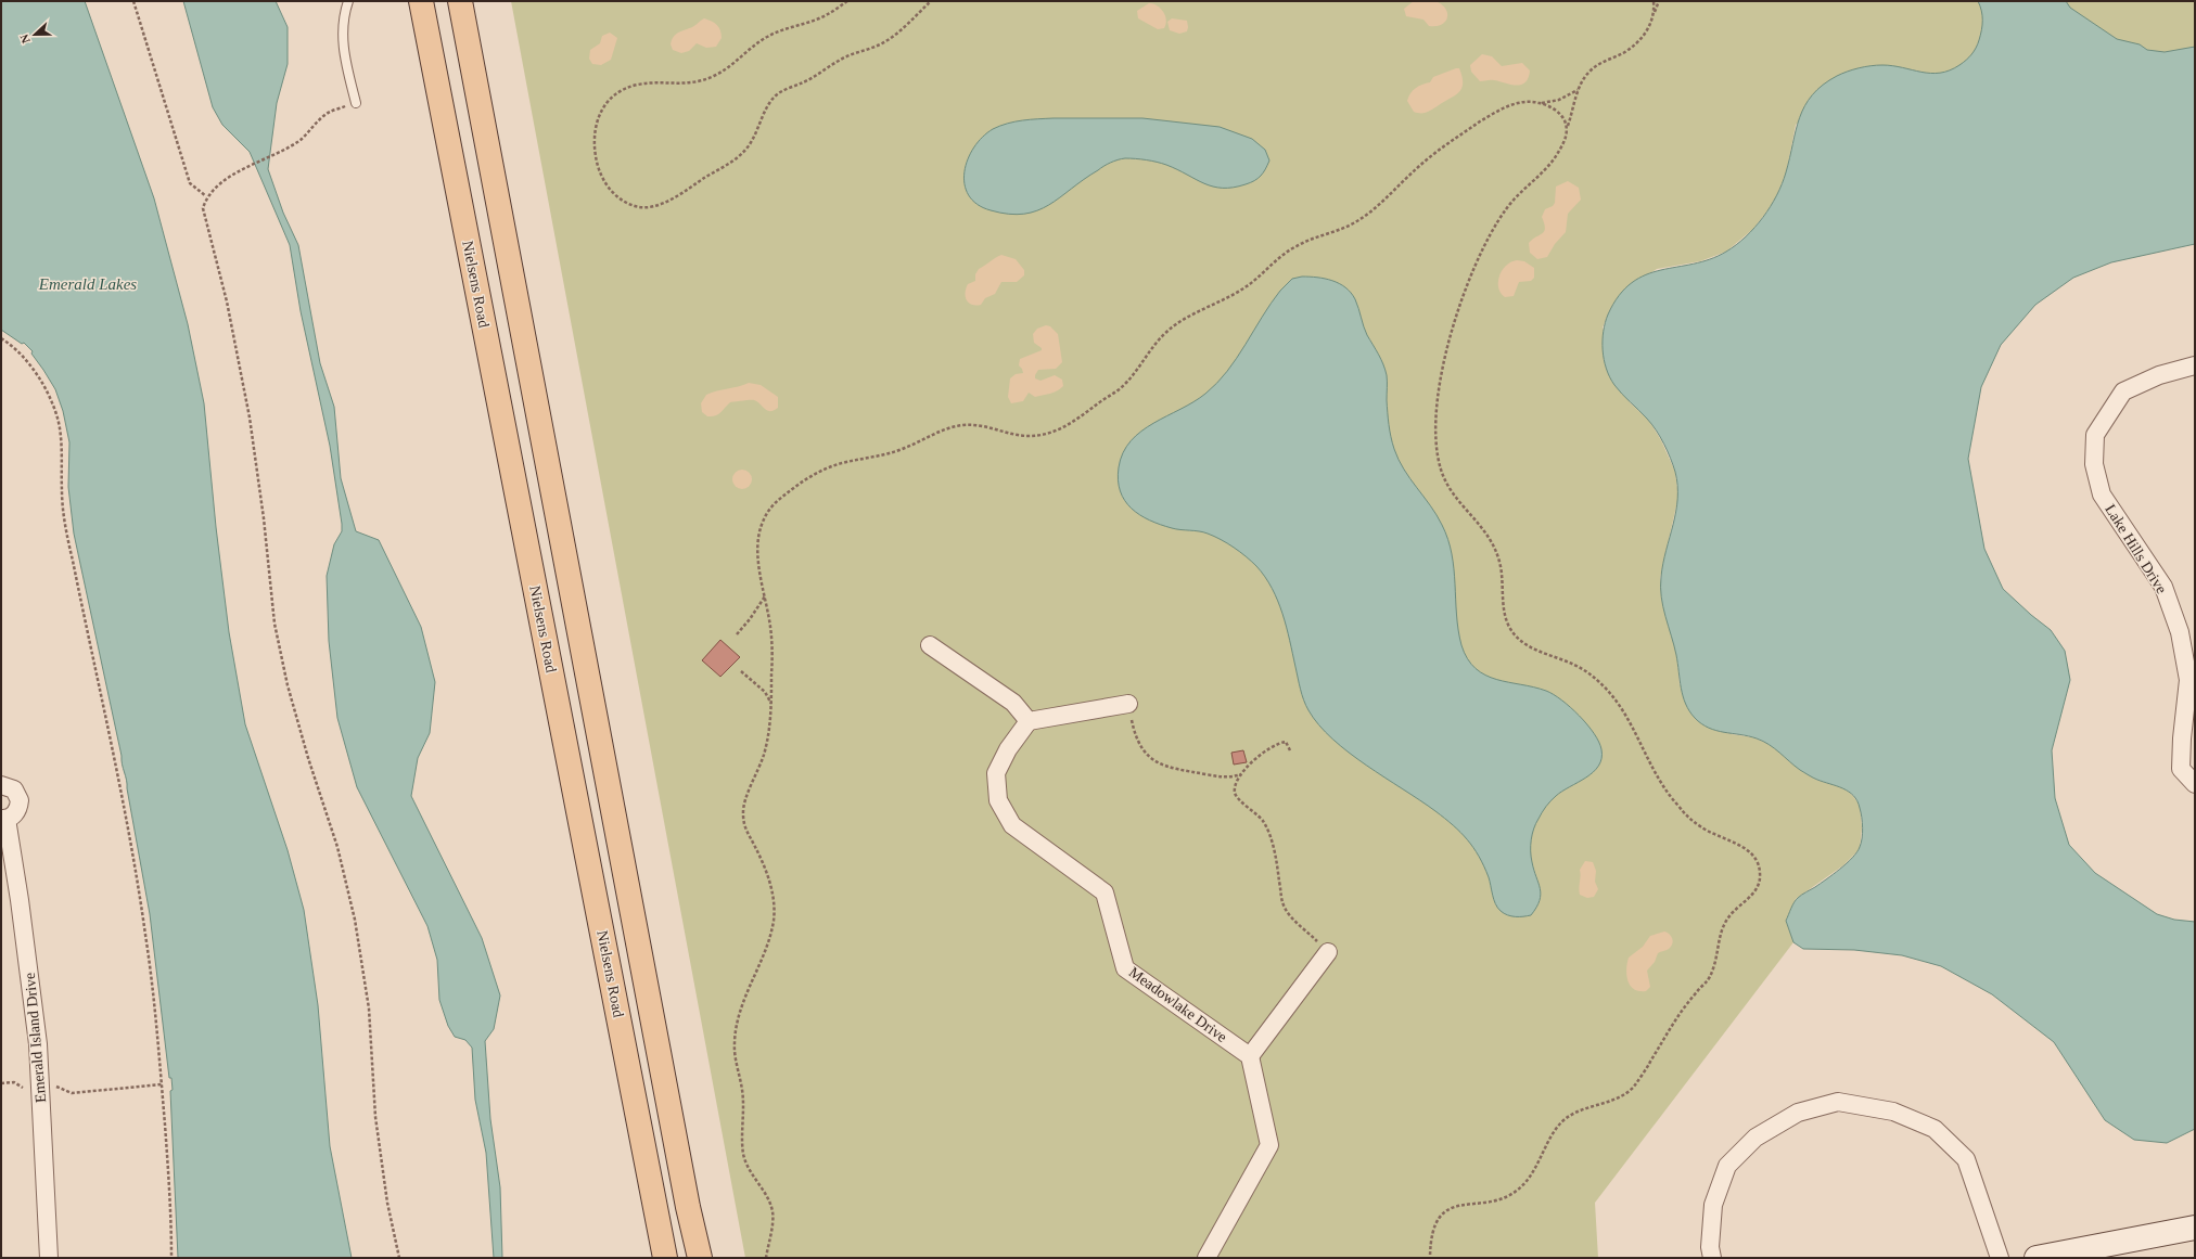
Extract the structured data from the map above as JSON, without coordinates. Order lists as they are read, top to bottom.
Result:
{
  "streets": {
    "main road": ["Nielsens Road"],
    "street": ["Lake Hills Drive", "Meadowlake Drive", "Emerald Island Drive"]
  },
  "water": ["Emerald Lakes"],
  "north": "left"
}
